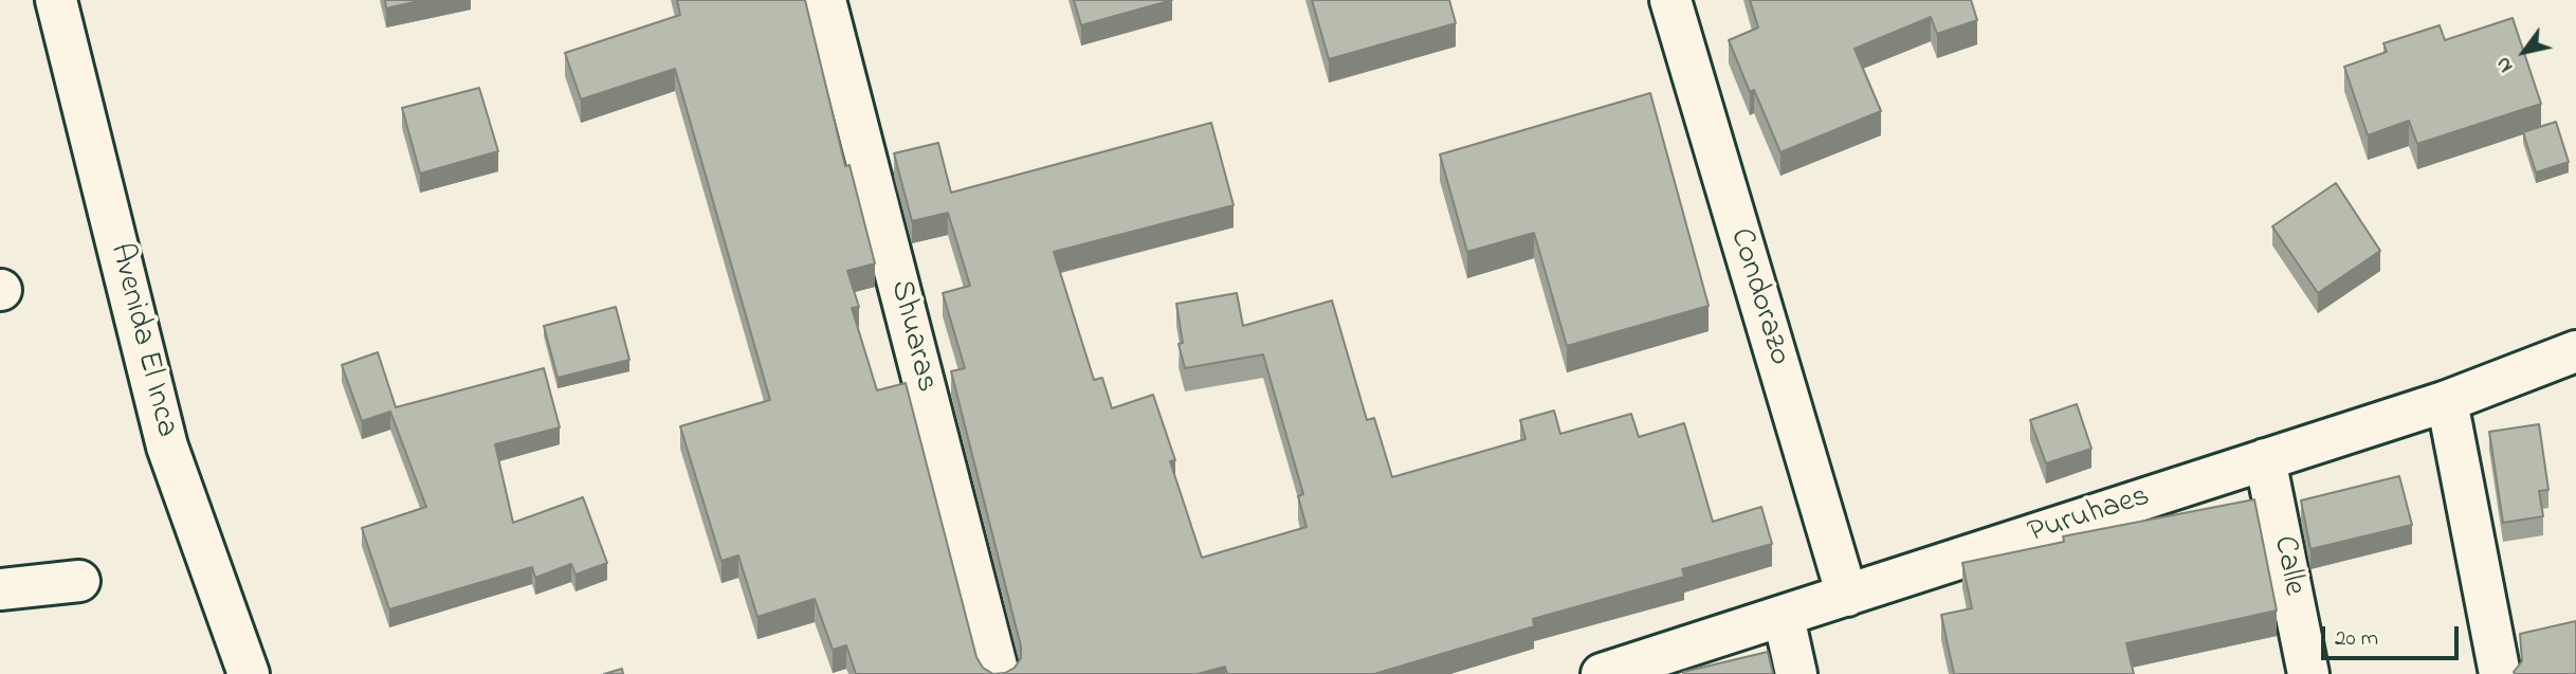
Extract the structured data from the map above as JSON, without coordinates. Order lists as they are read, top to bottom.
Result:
{
  "streets": {
    "street": [
      "Condorazo",
      "Shuaras",
      "Avenida El Inca",
      "Puruhaes",
      "Calle"
    ]
  },
  "crossings": [
    ["Condorazo", "Puruhaes"],
    ["Puruhaes", "Calle"]
  ],
  "scale_bar": "20 m",
  "north": "bottom left"
}
